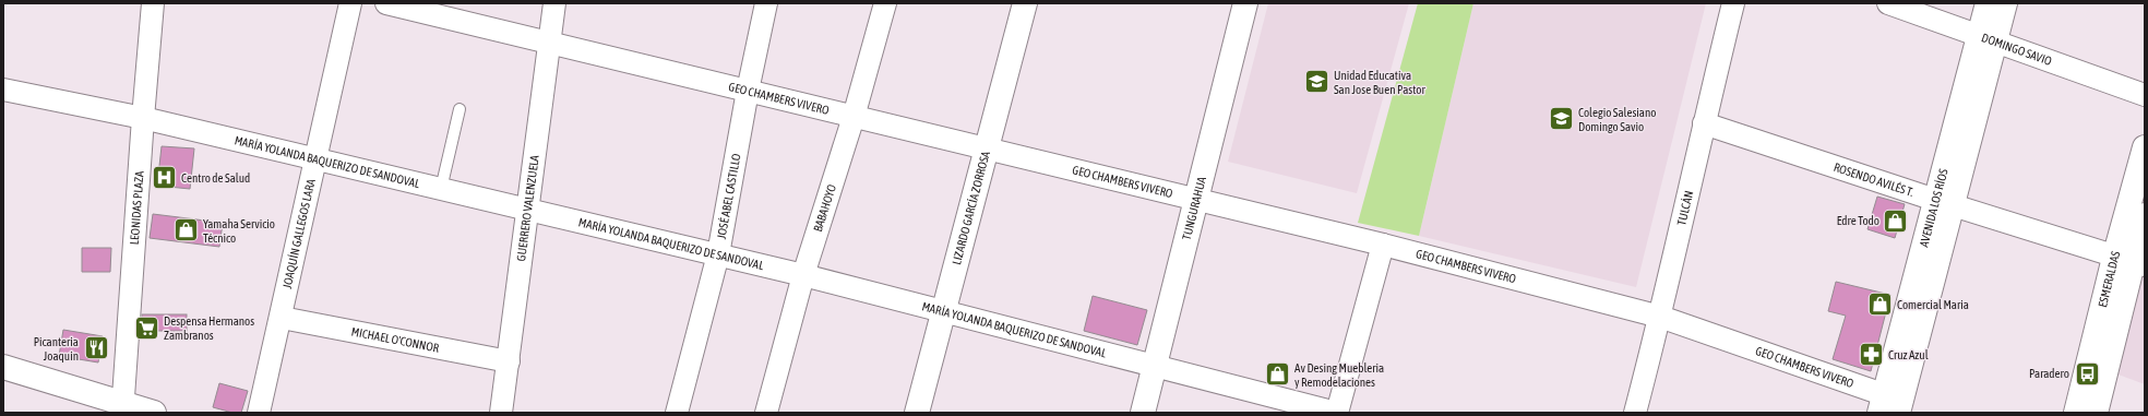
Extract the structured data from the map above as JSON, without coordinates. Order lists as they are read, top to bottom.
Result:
{
  "streets": {
    "main road": [
      "AVENIDA LOS RÍOS",
      "LIZARDO GARCÍA ZORROSA",
      "TUNGURAHUA",
      "ESMERALDAS"
    ],
    "street": [
      "DOMINGO SAVIO",
      "GEO CHAMBERS VIVERO",
      "MARÍA YOLANDA BAQUERIZO DE SANDOVAL",
      "ROSENDO AVILÉS T.",
      "JOSÉ ABEL CASTILLO",
      "LEONIDAS PLAZA",
      "BABAHOYO",
      "GUERRERO VALENZUELA",
      "TULCÁN",
      "JOAQUÍN GALLEGOS LARA",
      "MICHAEL O'CONNOR"
    ]
  },
  "crossings": [
    ["DOMINGO SAVIO", "AVENIDA LOS RÍOS"],
    ["GEO CHAMBERS VIVERO", "JOSÉ ABEL CASTILLO"],
    ["GEO CHAMBERS VIVERO", "BABAHOYO"],
    ["GEO CHAMBERS VIVERO", "AVENIDA LOS RÍOS"],
    ["GEO CHAMBERS VIVERO", "GUERRERO VALENZUELA"],
    ["GEO CHAMBERS VIVERO", "LIZARDO GARCÍA ZORROSA"],
    ["GEO CHAMBERS VIVERO", "TUNGURAHUA"],
    ["GEO CHAMBERS VIVERO", "TULCÁN"],
    ["MARÍA YOLANDA BAQUERIZO DE SANDOVAL", "JOSÉ ABEL CASTILLO"],
    ["MARÍA YOLANDA BAQUERIZO DE SANDOVAL", "LEONIDAS PLAZA"],
    ["MARÍA YOLANDA BAQUERIZO DE SANDOVAL", "BABAHOYO"],
    ["MARÍA YOLANDA BAQUERIZO DE SANDOVAL", "GUERRERO VALENZUELA"],
    ["MARÍA YOLANDA BAQUERIZO DE SANDOVAL", "LIZARDO GARCÍA ZORROSA"],
    ["MARÍA YOLANDA BAQUERIZO DE SANDOVAL", "TUNGURAHUA"],
    ["MARÍA YOLANDA BAQUERIZO DE SANDOVAL", "JOAQUÍN GALLEGOS LARA"],
    ["ROSENDO AVILÉS T.", "AVENIDA LOS RÍOS"],
    ["ROSENDO AVILÉS T.", "TULCÁN"],
    ["ROSENDO AVILÉS T.", "ESMERALDAS"],
    ["GUERRERO VALENZUELA", "MICHAEL O'CONNOR"],
    ["JOAQUÍN GALLEGOS LARA", "MICHAEL O'CONNOR"]
  ],
  "places": {
    "school or university": ["Unidad Educativa San Jose Buen Pastor", "Colegio Salesiano Domingo Savio"],
    "hospital": ["Centro de Salud"],
    "shop": [
      "Edre Todo",
      "Yamaha Servicio Técnico",
      "Comercial Maria",
      "Av Desing Muebleria y Remodelaciones"
    ],
    "supermarket": ["Despensa Hermanos Zambranos"],
    "restaurant": ["Picanteria Joaquin"],
    "pharmacy": ["Cruz Azul"],
    "bus stop": ["Paradero"]
  }
}
